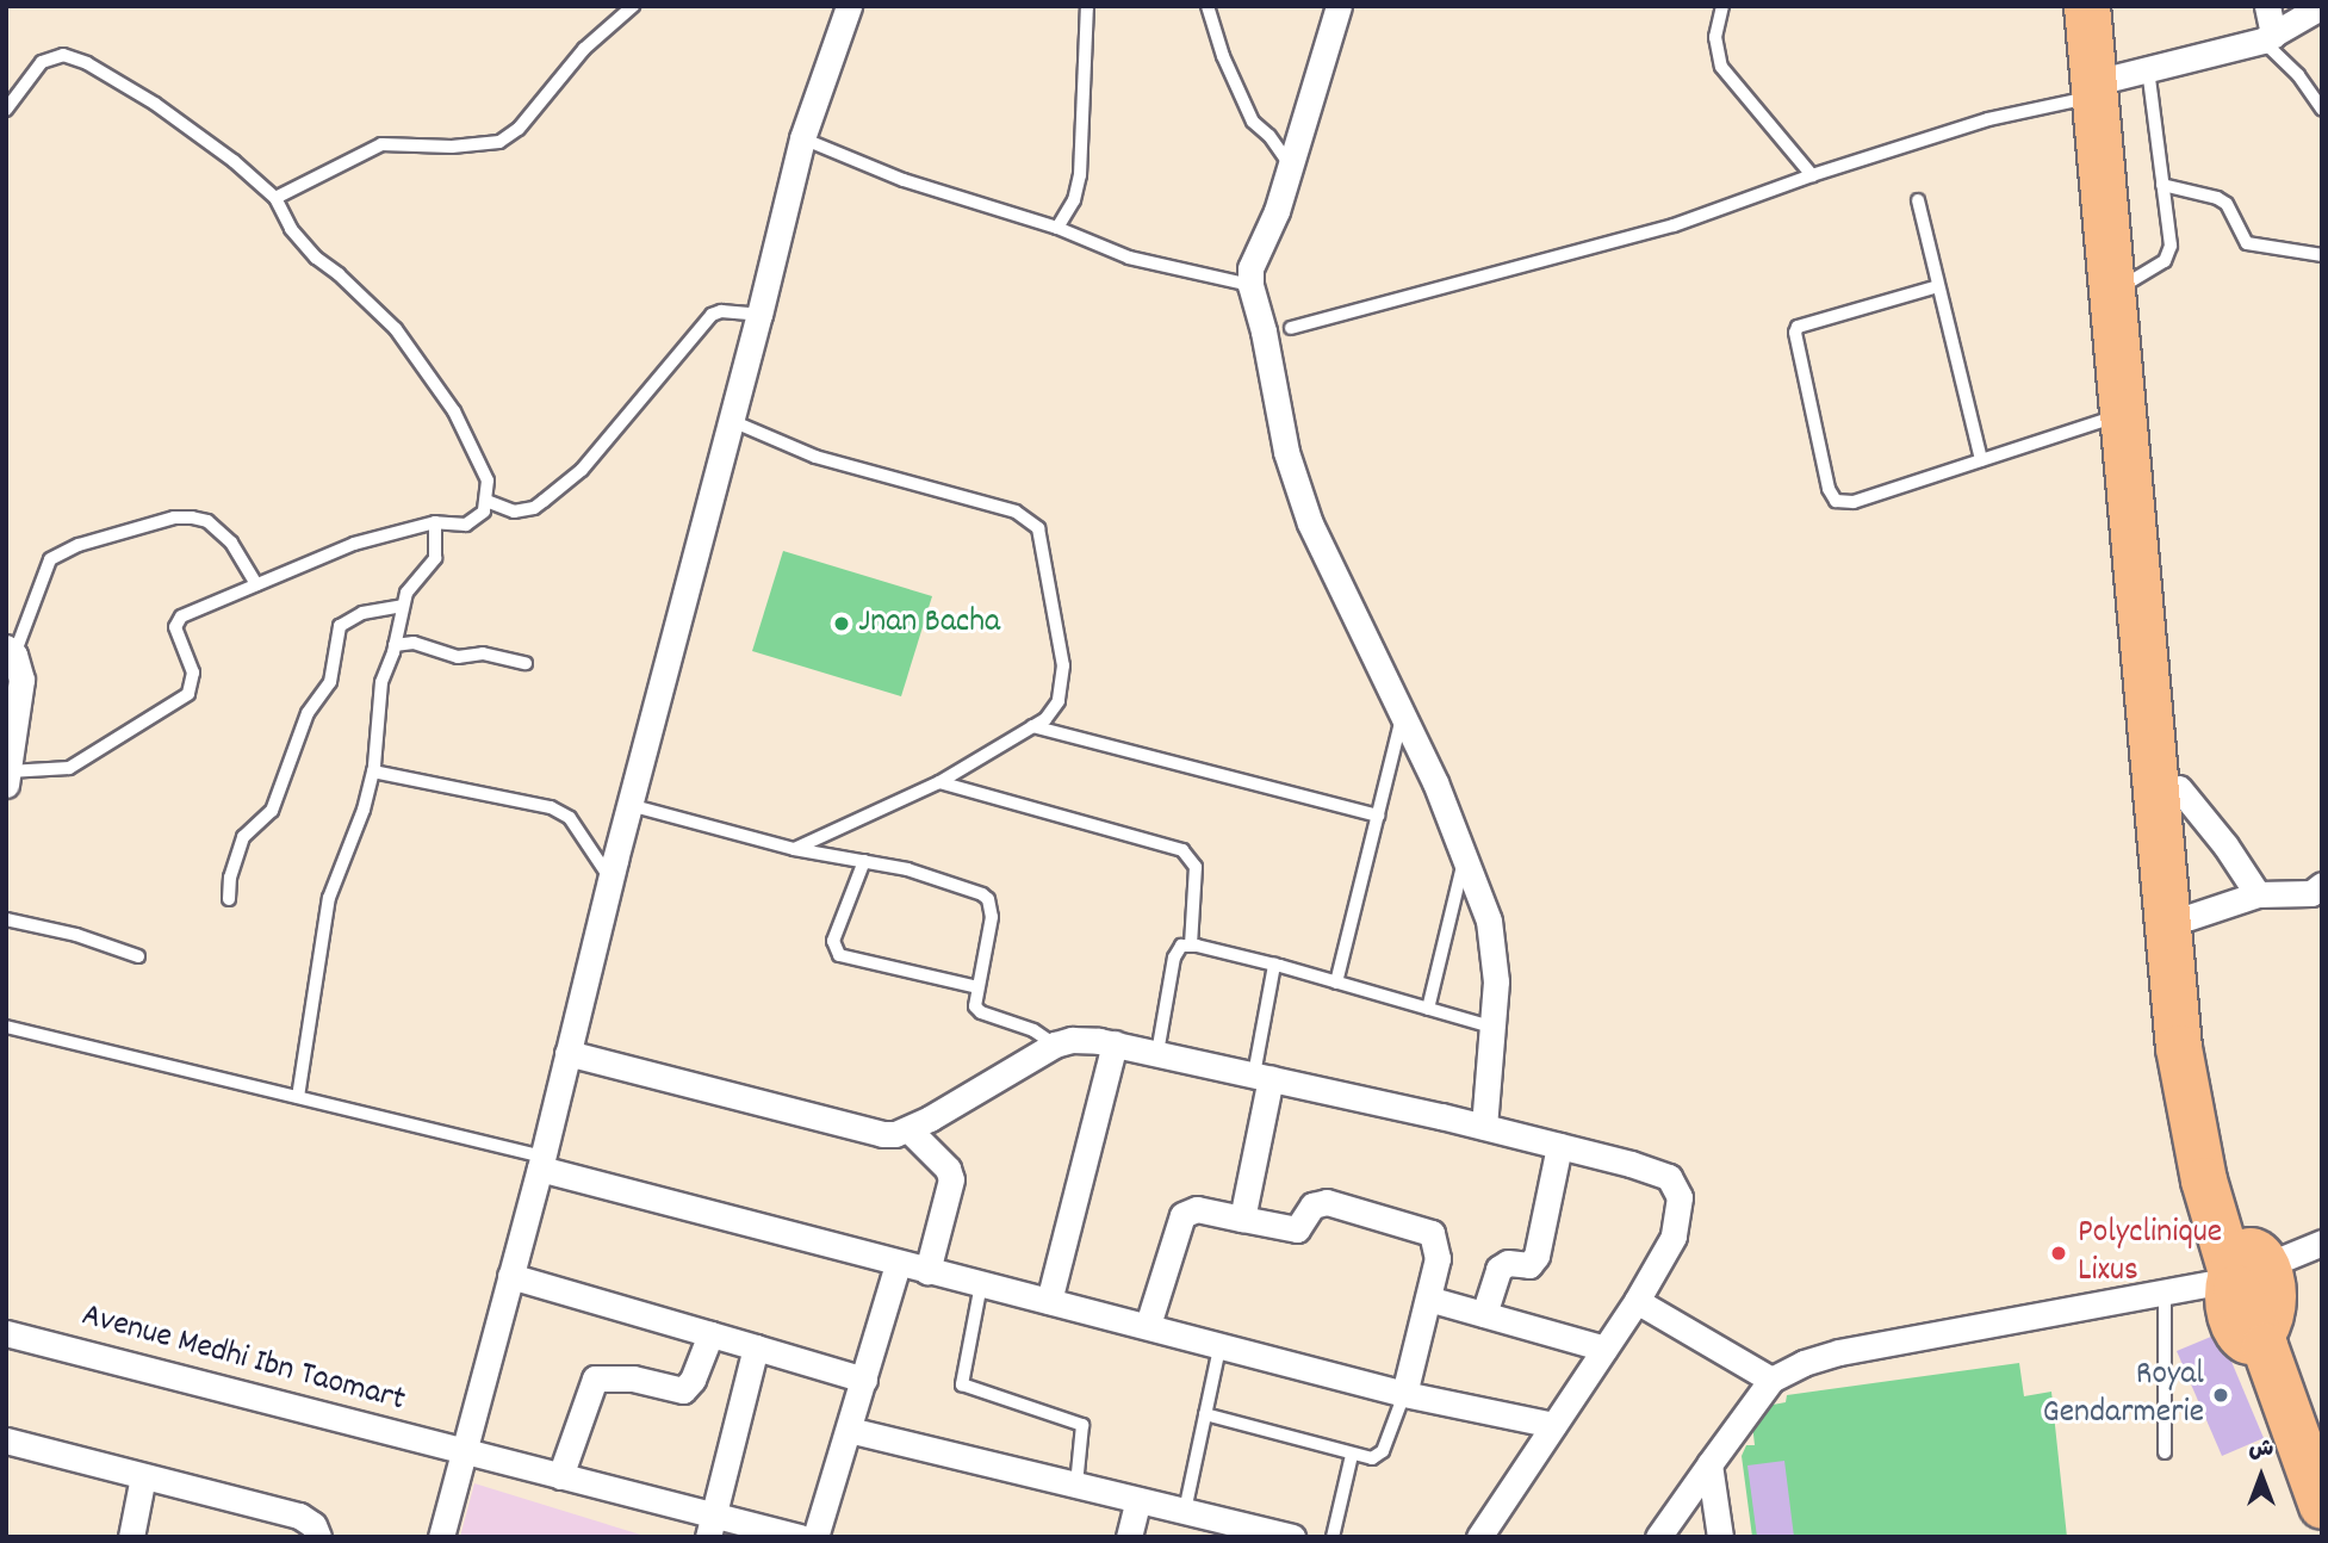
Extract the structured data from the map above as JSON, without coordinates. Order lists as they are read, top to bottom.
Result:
{
  "streets": {
    "street": ["Avenue Medhi Ibn Taomart"]
  },
  "places": ["Jnan Bacha", "Polyclinique Lixus", "Royal Gendarmerie"],
  "north": "top"
}
